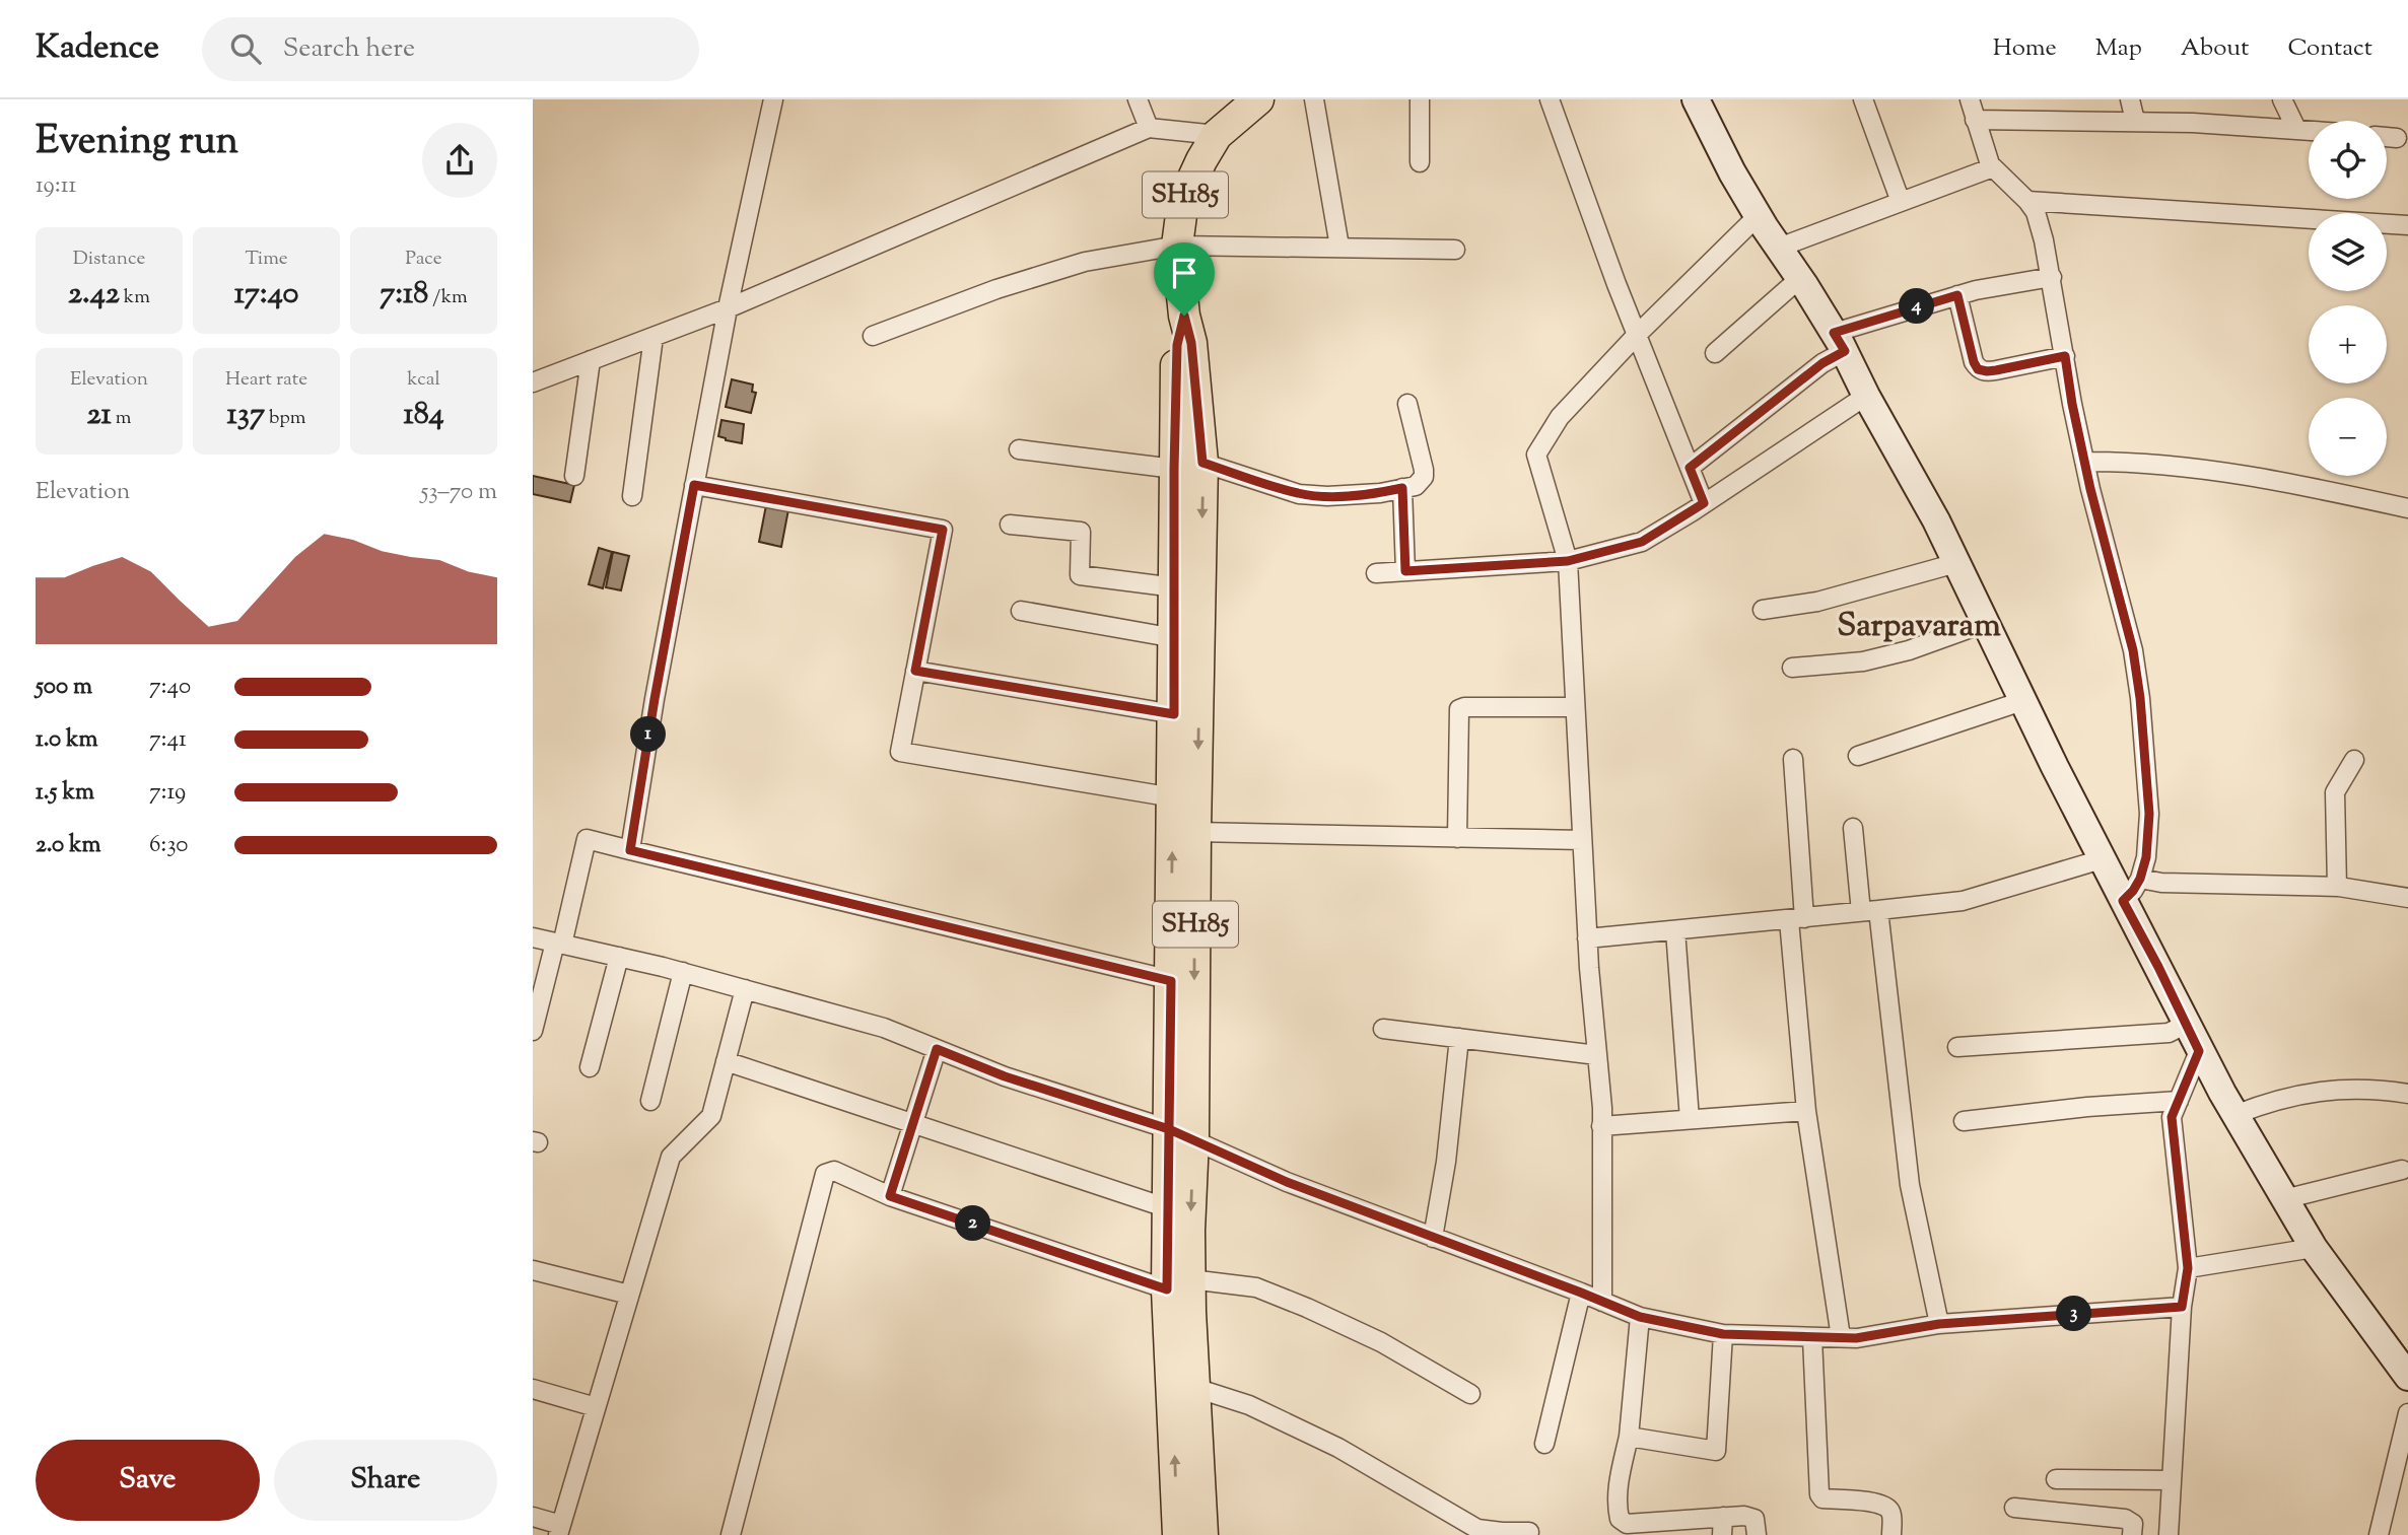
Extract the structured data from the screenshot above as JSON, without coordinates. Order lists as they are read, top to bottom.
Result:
{
  "streets": {
    "main road": ["SH185"]
  },
  "districts": ["Sarpavaram"],
  "page": {
    "header": "Kadence",
    "search": "Search here",
    "nav": [
      "Home",
      "Map",
      "About",
      "Contact"
    ],
    "heading": ["Evening run", "19:11"],
    "map_buttons": ["+", "−"],
    "stats": [
      ["Distance", "2.42 km"],
      ["Time", "17:40"],
      ["Pace", "7:18 /km"],
      ["Elevation", "21 m"],
      ["Heart rate", "137 bpm"],
      ["kcal", "184"]
    ],
    "pins": [
      "4",
      "1",
      "2",
      "3"
    ],
    "chart": ["Elevation", "53–70 m"],
    "list": [
      {
        "name": "500 m",
        "note": "7:40"
      },
      {
        "name": "1.0 km",
        "note": "7:41"
      },
      {
        "name": "1.5 km",
        "note": "7:19"
      },
      {
        "name": "2.0 km",
        "note": "6:30"
      }
    ],
    "buttons": ["Save", "Share"]
  }
}
